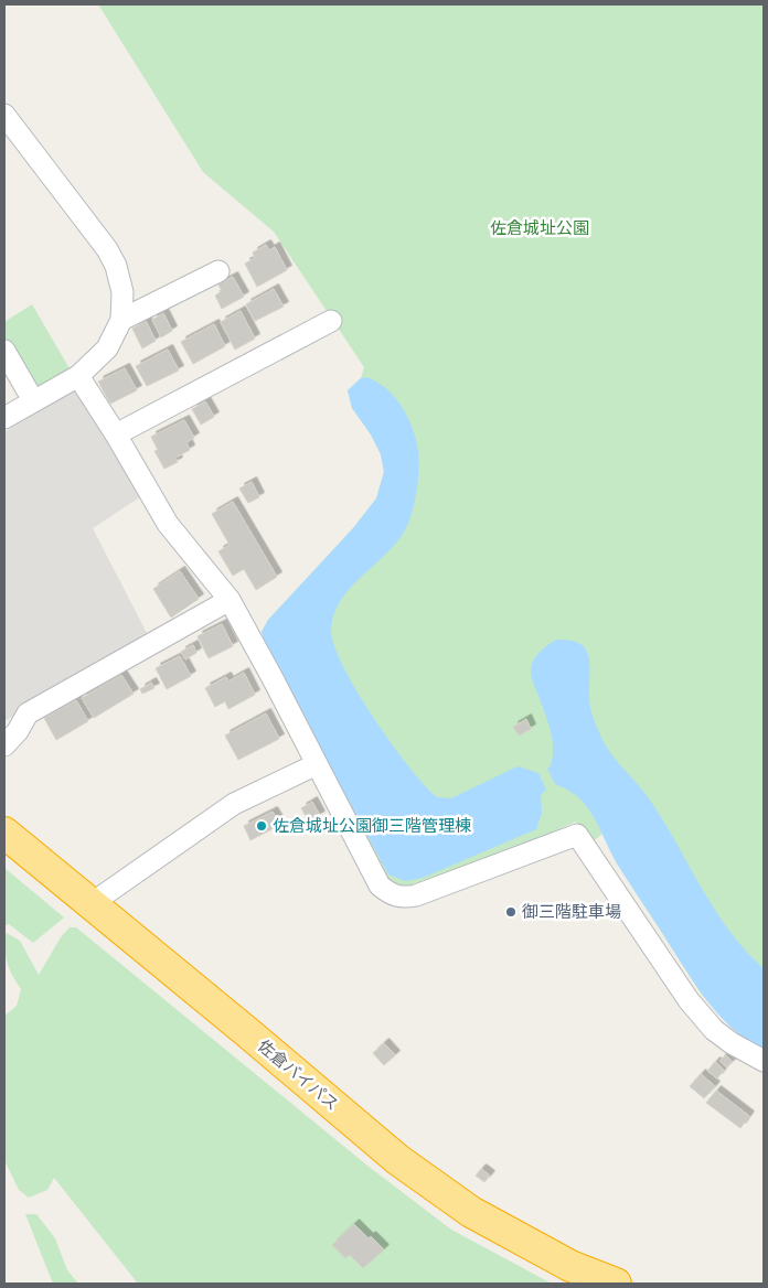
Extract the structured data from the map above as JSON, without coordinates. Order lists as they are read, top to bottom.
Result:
{
  "streets": {
    "highway": ["佐倉バイパス"]
  },
  "parks": ["佐倉城址公園"],
  "places": ["佐倉城址公園御三階管理棟", "御三階駐車場"]
}
